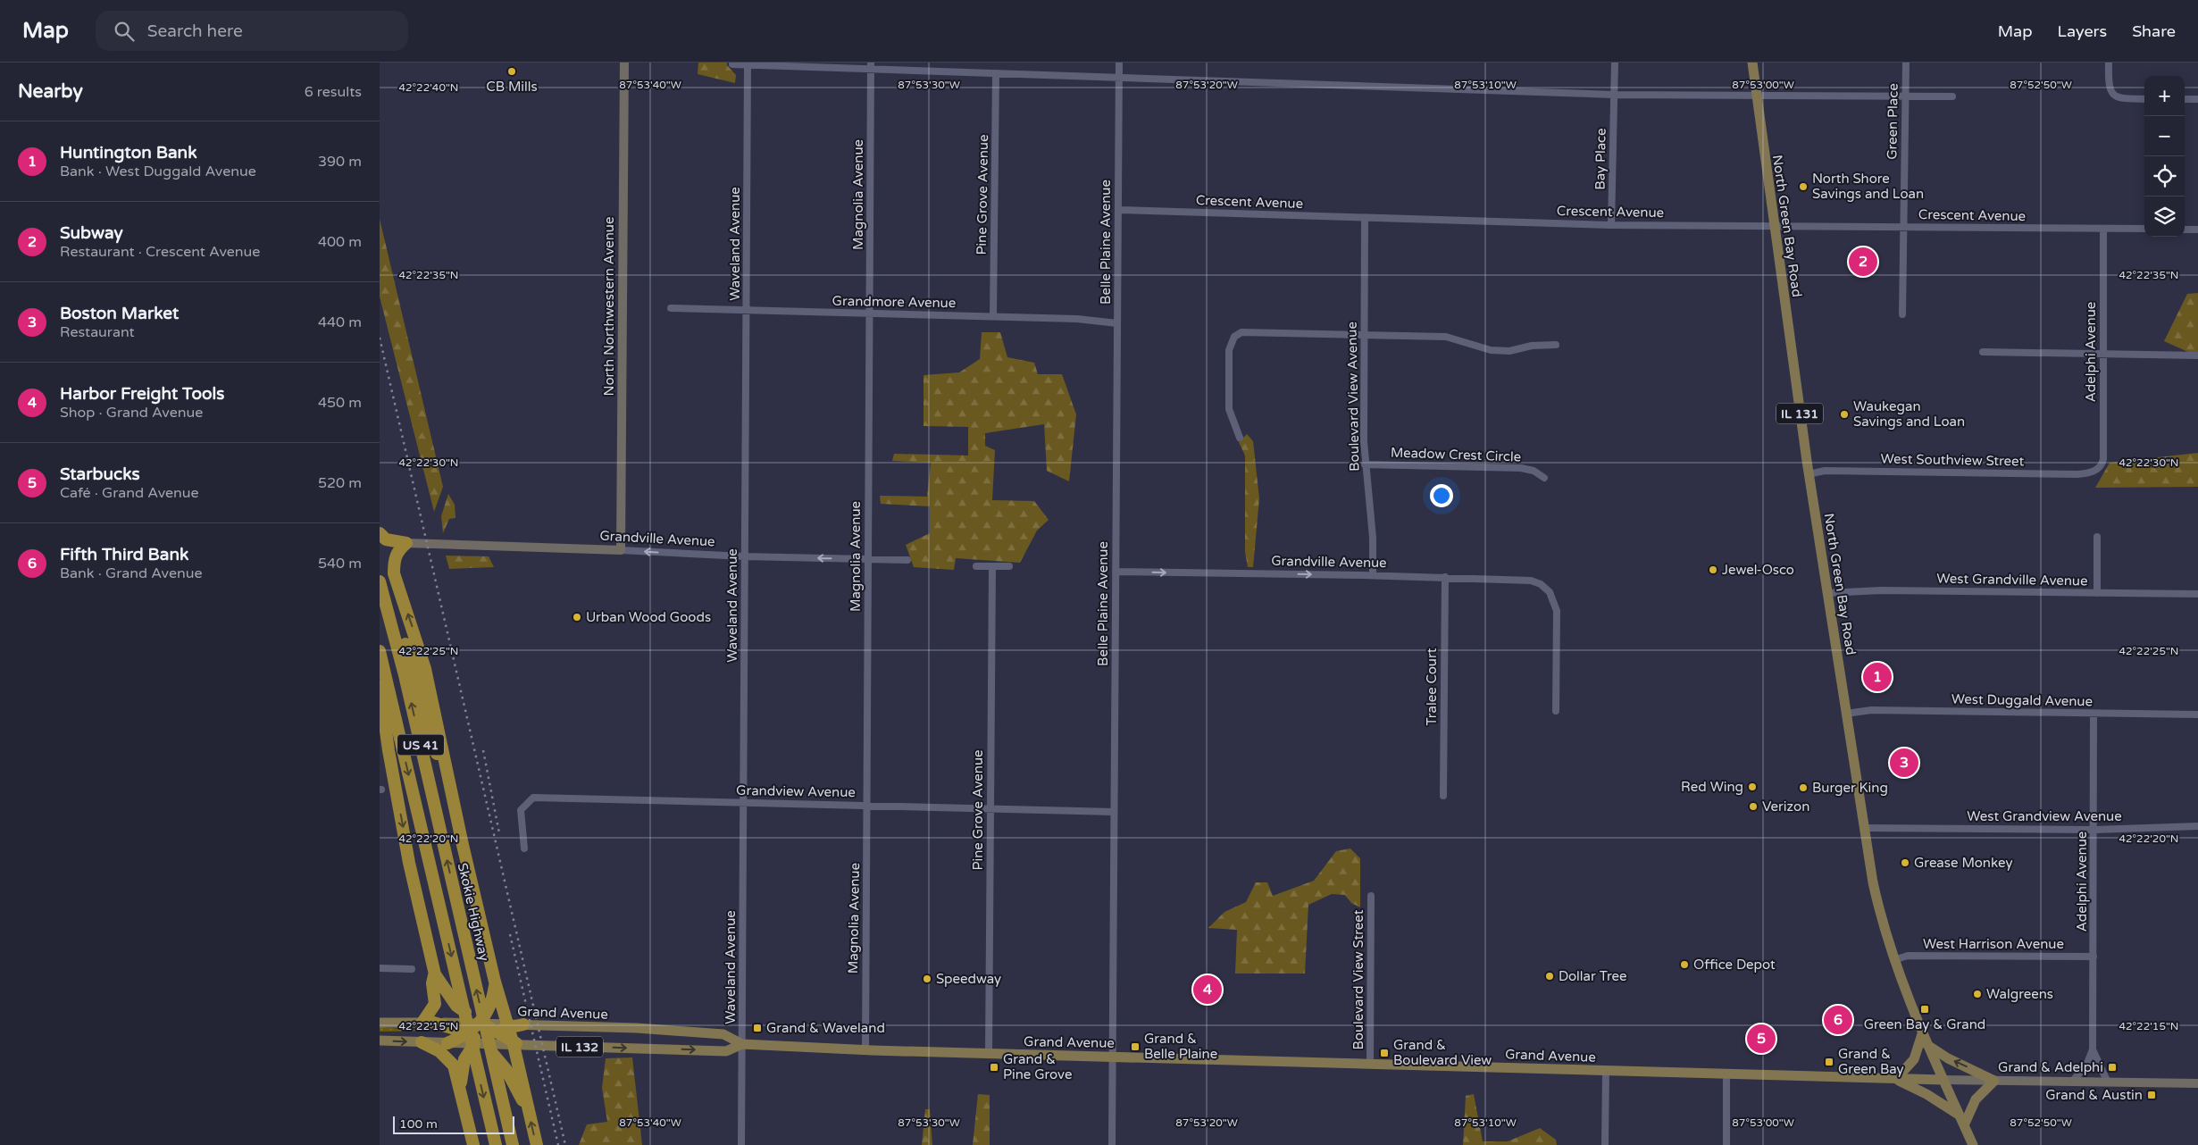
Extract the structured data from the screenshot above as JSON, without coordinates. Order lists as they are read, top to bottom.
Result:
{
  "streets": {
    "highway": ["US 41", "Skokie Highway"],
    "main road": [
      "North Green Bay Road",
      "IL 131",
      "Grand Avenue",
      "IL 132"
    ],
    "street": [
      "Green Place",
      "Bay Place",
      "Magnolia Avenue",
      "Pine Grove Avenue",
      "Crescent Avenue",
      "Belle Plaine Avenue",
      "Waveland Avenue",
      "Grandmore Avenue",
      "North Northwestern Avenue",
      "Adelphi Avenue",
      "Boulevard View Avenue",
      "Meadow Crest Circle",
      "West Southview Street",
      "Grandville Avenue",
      "West Grandville Avenue",
      "Tralee Court",
      "West Duggald Avenue",
      "Grandview Avenue",
      "West Grandview Avenue",
      "West Harrison Avenue",
      "Boulevard View Street"
    ]
  },
  "crossings": [
    ["Green Place", "Crescent Avenue"],
    ["Bay Place", "Crescent Avenue"],
    ["Magnolia Avenue", "Grandmore Avenue"],
    ["Magnolia Avenue", "Grandville Avenue"],
    ["Magnolia Avenue", "Grandview Avenue"],
    ["Magnolia Avenue", "Grand Avenue"],
    ["Pine Grove Avenue", "Grandmore Avenue"],
    ["Pine Grove Avenue", "Grandview Avenue"],
    ["Pine Grove Avenue", "Grand Avenue"],
    ["Crescent Avenue", "North Green Bay Road"],
    ["Crescent Avenue", "Belle Plaine Avenue"],
    ["Crescent Avenue", "Adelphi Avenue"],
    ["Crescent Avenue", "Boulevard View Avenue"],
    ["North Green Bay Road", "West Southview Street"],
    ["North Green Bay Road", "West Grandville Avenue"],
    ["North Green Bay Road", "West Duggald Avenue"],
    ["North Green Bay Road", "West Grandview Avenue"],
    ["North Green Bay Road", "West Harrison Avenue"],
    ["North Green Bay Road", "Grand Avenue"],
    ["Belle Plaine Avenue", "Grandmore Avenue"],
    ["Belle Plaine Avenue", "Grandville Avenue"],
    ["Belle Plaine Avenue", "Grandview Avenue"],
    ["Belle Plaine Avenue", "Grand Avenue"],
    ["Waveland Avenue", "Grandmore Avenue"],
    ["Waveland Avenue", "Grandville Avenue"],
    ["Waveland Avenue", "Grandview Avenue"],
    ["Waveland Avenue", "Grand Avenue"],
    ["North Northwestern Avenue", "Grandville Avenue"],
    ["Adelphi Avenue", "West Southview Street"],
    ["Adelphi Avenue", "West Duggald Avenue"],
    ["Adelphi Avenue", "West Grandview Avenue"],
    ["Adelphi Avenue", "West Harrison Avenue"],
    ["Adelphi Avenue", "Grand Avenue"],
    ["Boulevard View Avenue", "Meadow Crest Circle"],
    ["Boulevard View Avenue", "Grandville Avenue"],
    ["Grandville Avenue", "Tralee Court"],
    ["Boulevard View Street", "Grand Avenue"]
  ],
  "places": {
    "other": [
      "CB Mills",
      "North Shore Savings and Loan",
      "Waukegan Savings and Loan",
      "Jewel-Osco",
      "Urban Wood Goods",
      "Red Wing",
      "Burger King",
      "Verizon",
      "Grease Monkey",
      "Office Depot",
      "Dollar Tree",
      "Speedway",
      "Walgreens"
    ],
    "transit": [
      "Green Bay & Grand",
      "Grand & Waveland",
      "Grand & Belle Plaine",
      "Grand & Boulevard View",
      "Grand & Green Bay",
      "Grand & Pine Grove",
      "Grand & Adelphi",
      "Grand & Austin"
    ]
  },
  "scale_bar": "100 m",
  "page": {
    "header": "Map",
    "search": "Search here",
    "nav": ["Map", "Layers", "Share"],
    "heading": ["Nearby", "6 results"],
    "map_buttons": ["+", "−"],
    "list": [
      {
        "mark": "1",
        "name": "Huntington Bank",
        "note": "Bank · West Duggald Avenue",
        "value": "390 m"
      },
      {
        "mark": "2",
        "name": "Subway",
        "note": "Restaurant · Crescent Avenue",
        "value": "400 m"
      },
      {
        "mark": "3",
        "name": "Boston Market",
        "note": "Restaurant",
        "value": "440 m"
      },
      {
        "mark": "4",
        "name": "Harbor Freight Tools",
        "note": "Shop · Grand Avenue",
        "value": "450 m"
      },
      {
        "mark": "5",
        "name": "Starbucks",
        "note": "Café · Grand Avenue",
        "value": "520 m"
      },
      {
        "mark": "6",
        "name": "Fifth Third Bank",
        "note": "Bank · Grand Avenue",
        "value": "540 m"
      }
    ],
    "pins": [
      "2",
      "1",
      "3",
      "4",
      "6",
      "5"
    ],
    "scale": "100 m"
  },
  "coordinates": [
    "87°53'40\"W",
    "87°53'30\"W",
    "87°53'20\"W",
    "87°53'10\"W",
    "87°53'00\"W",
    "87°52'50\"W",
    "42°22'40\"N",
    "42°22'35\"N",
    "42°22'30\"N",
    "42°22'25\"N",
    "42°22'20\"N",
    "42°22'15\"N"
  ]
}
